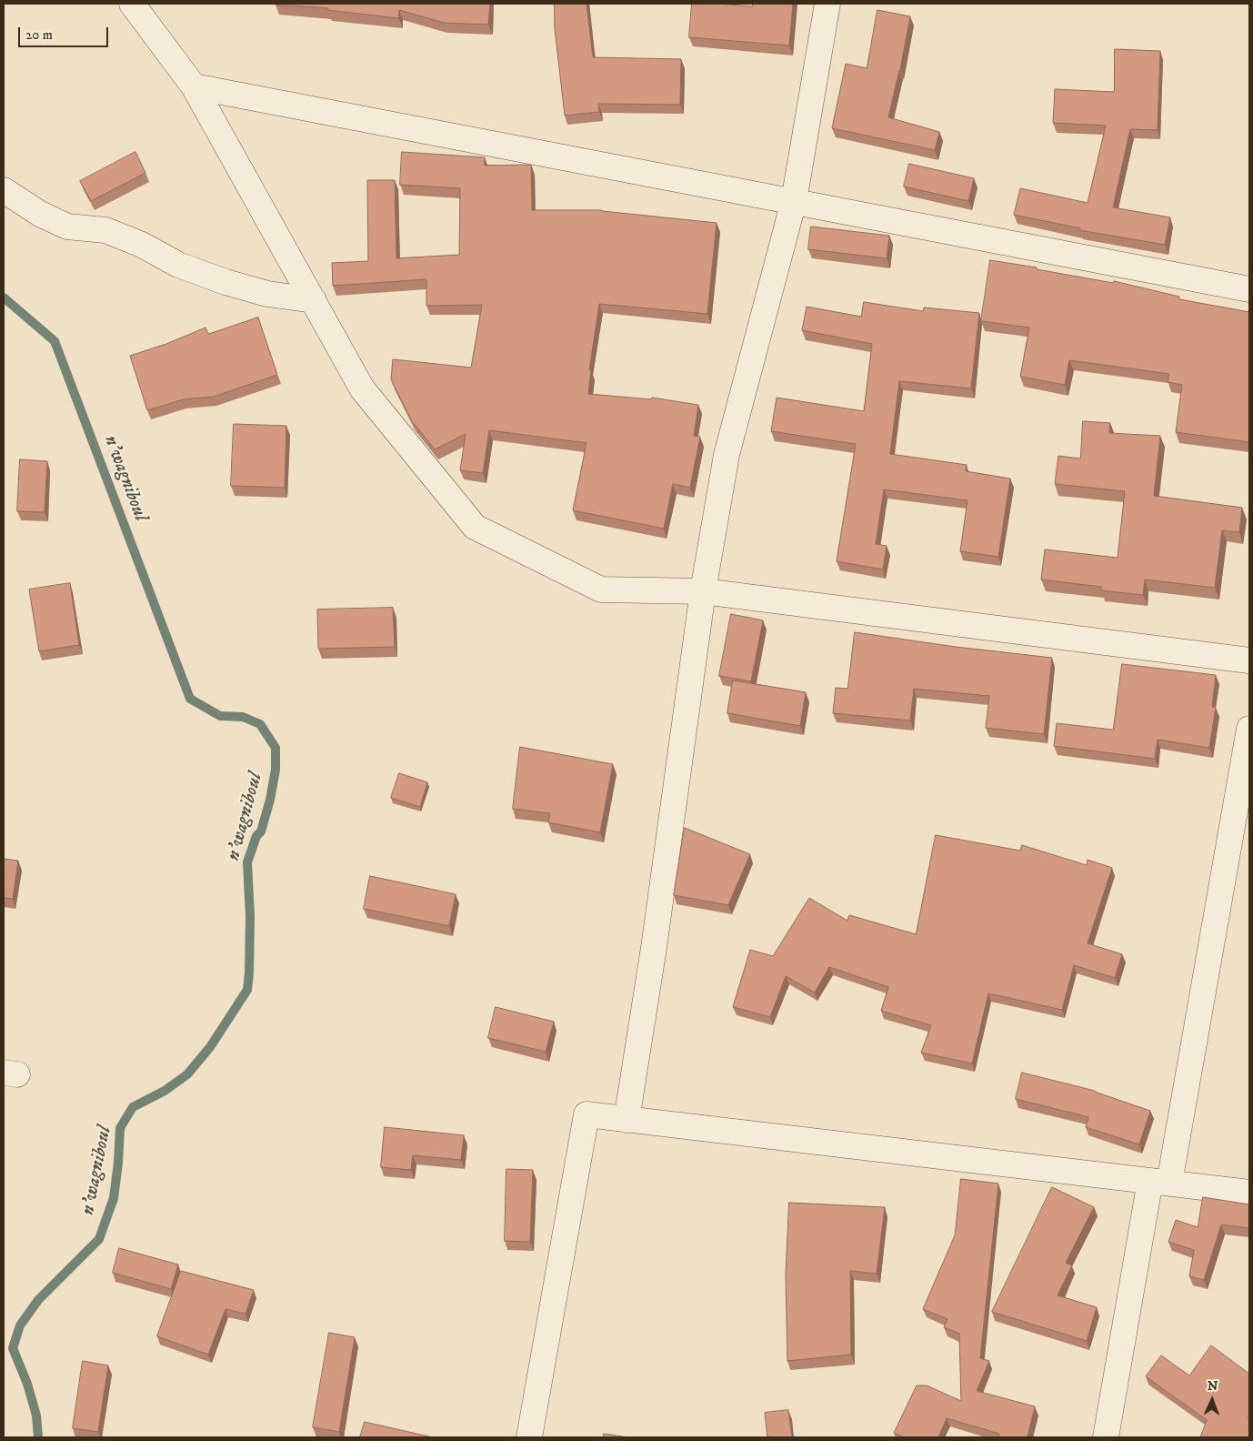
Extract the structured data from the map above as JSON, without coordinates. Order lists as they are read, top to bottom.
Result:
{
  "water": ["n'wagniboul"],
  "scale_bar": "20 m",
  "north": "top"
}
